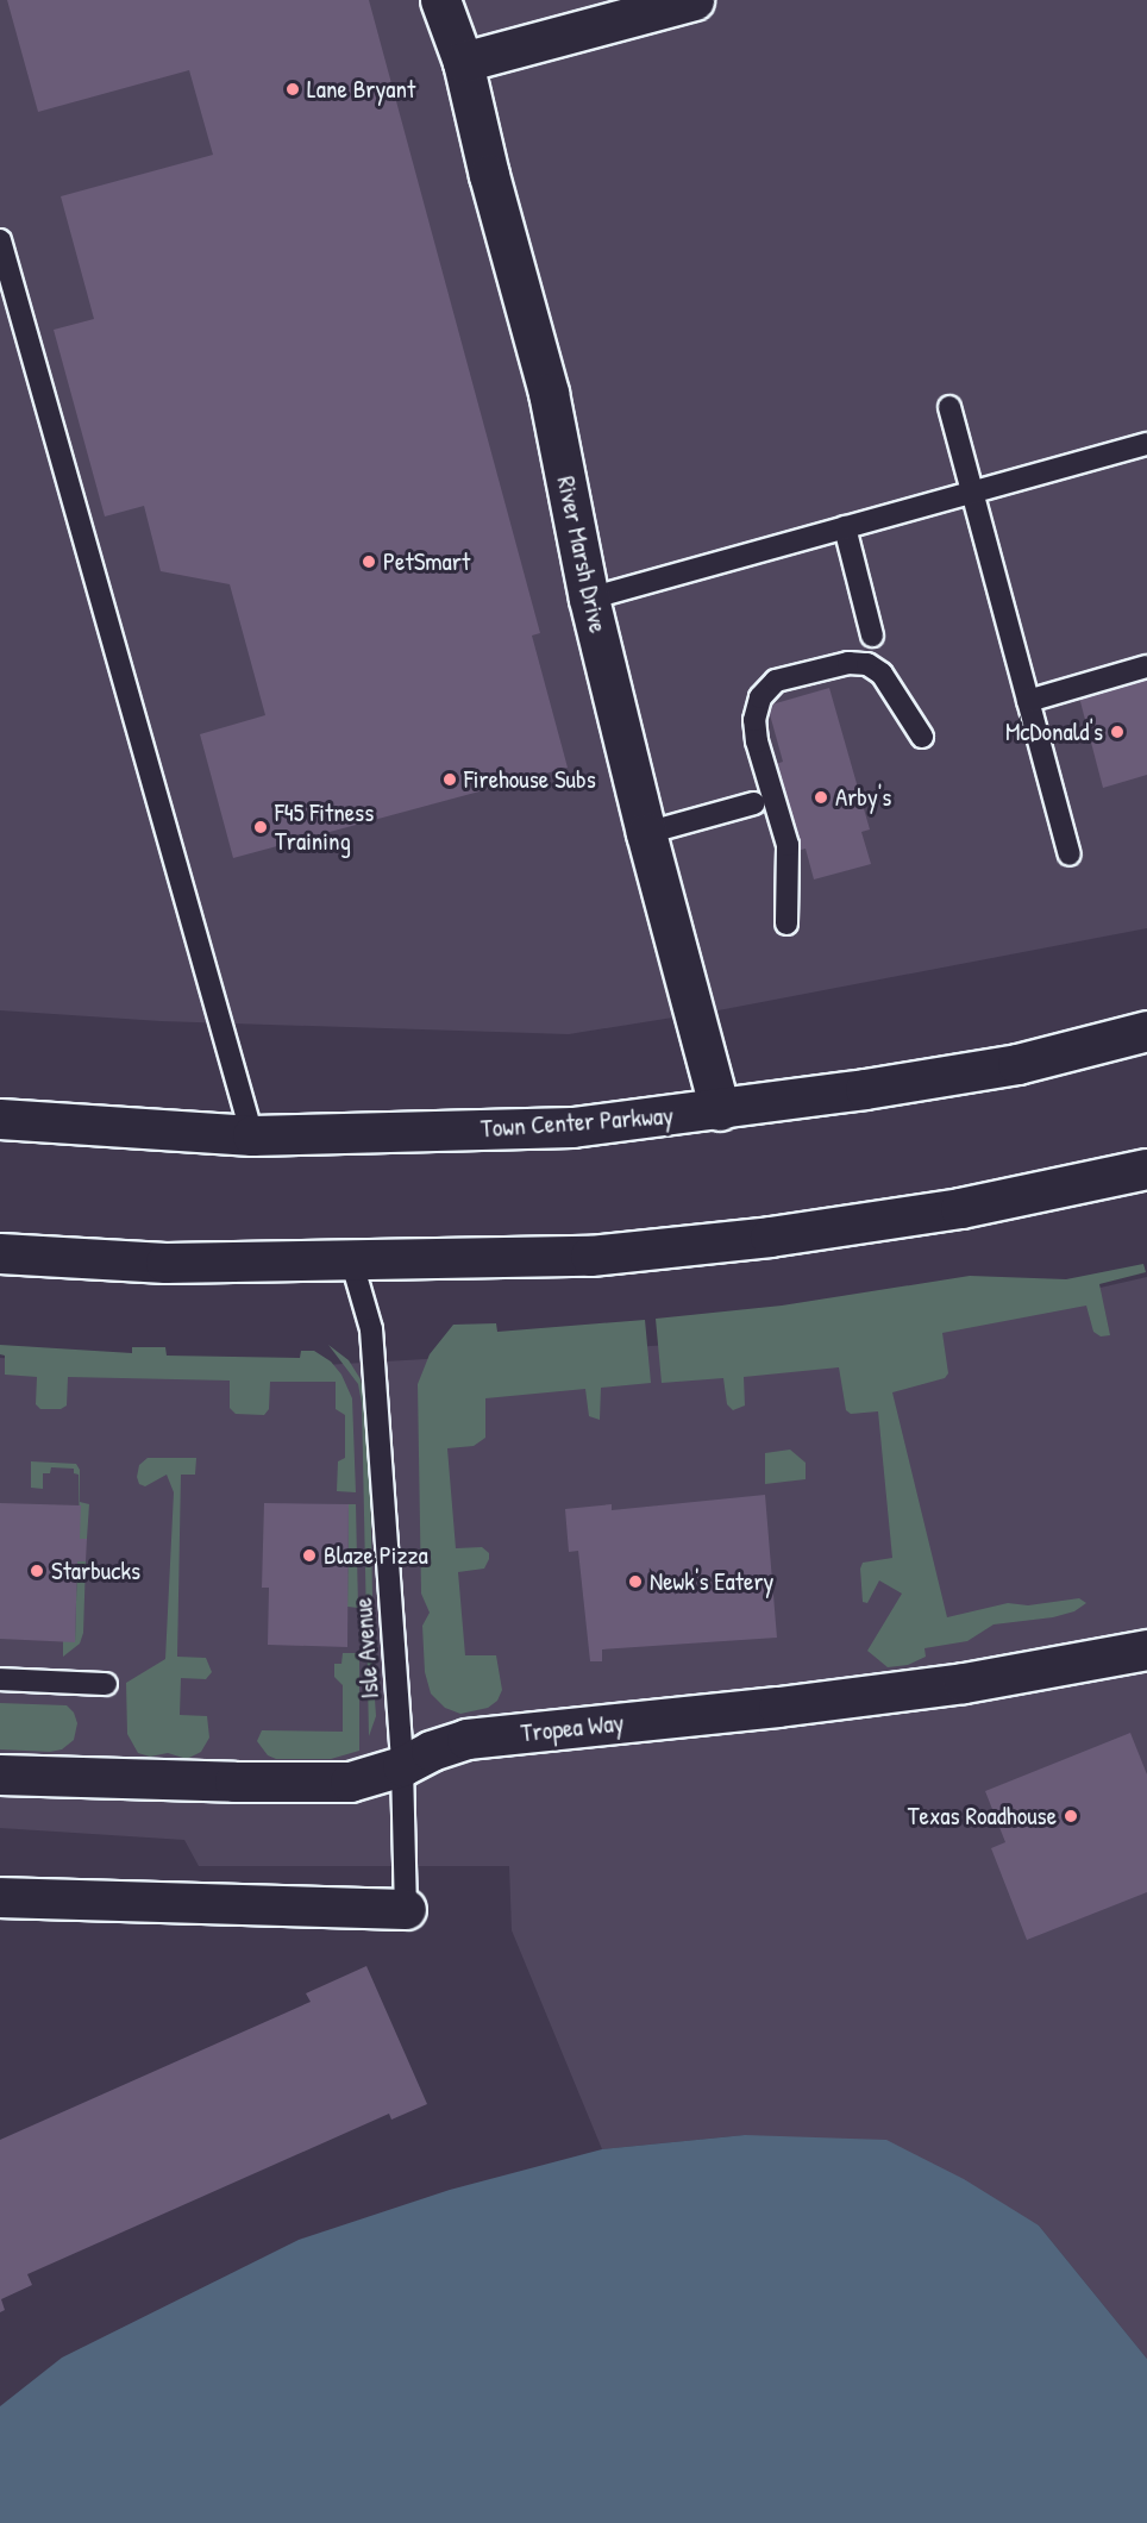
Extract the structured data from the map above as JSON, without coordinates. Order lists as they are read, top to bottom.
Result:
{
  "streets": {
    "street": ["River Marsh Drive", "Town Center Parkway", "Tropea Way"],
    "lane": ["Isle Avenue"]
  },
  "crossings": [
    ["River Marsh Drive", "Town Center Parkway"],
    ["Isle Avenue", "Tropea Way"]
  ],
  "places": [
    "Lane Bryant",
    "PetSmart",
    "McDonald's",
    "Firehouse Subs",
    "Arby's",
    "F45 Fitness Training",
    "Blaze Pizza",
    "Starbucks",
    "Newk's Eatery",
    "Texas Roadhouse"
  ]
}
